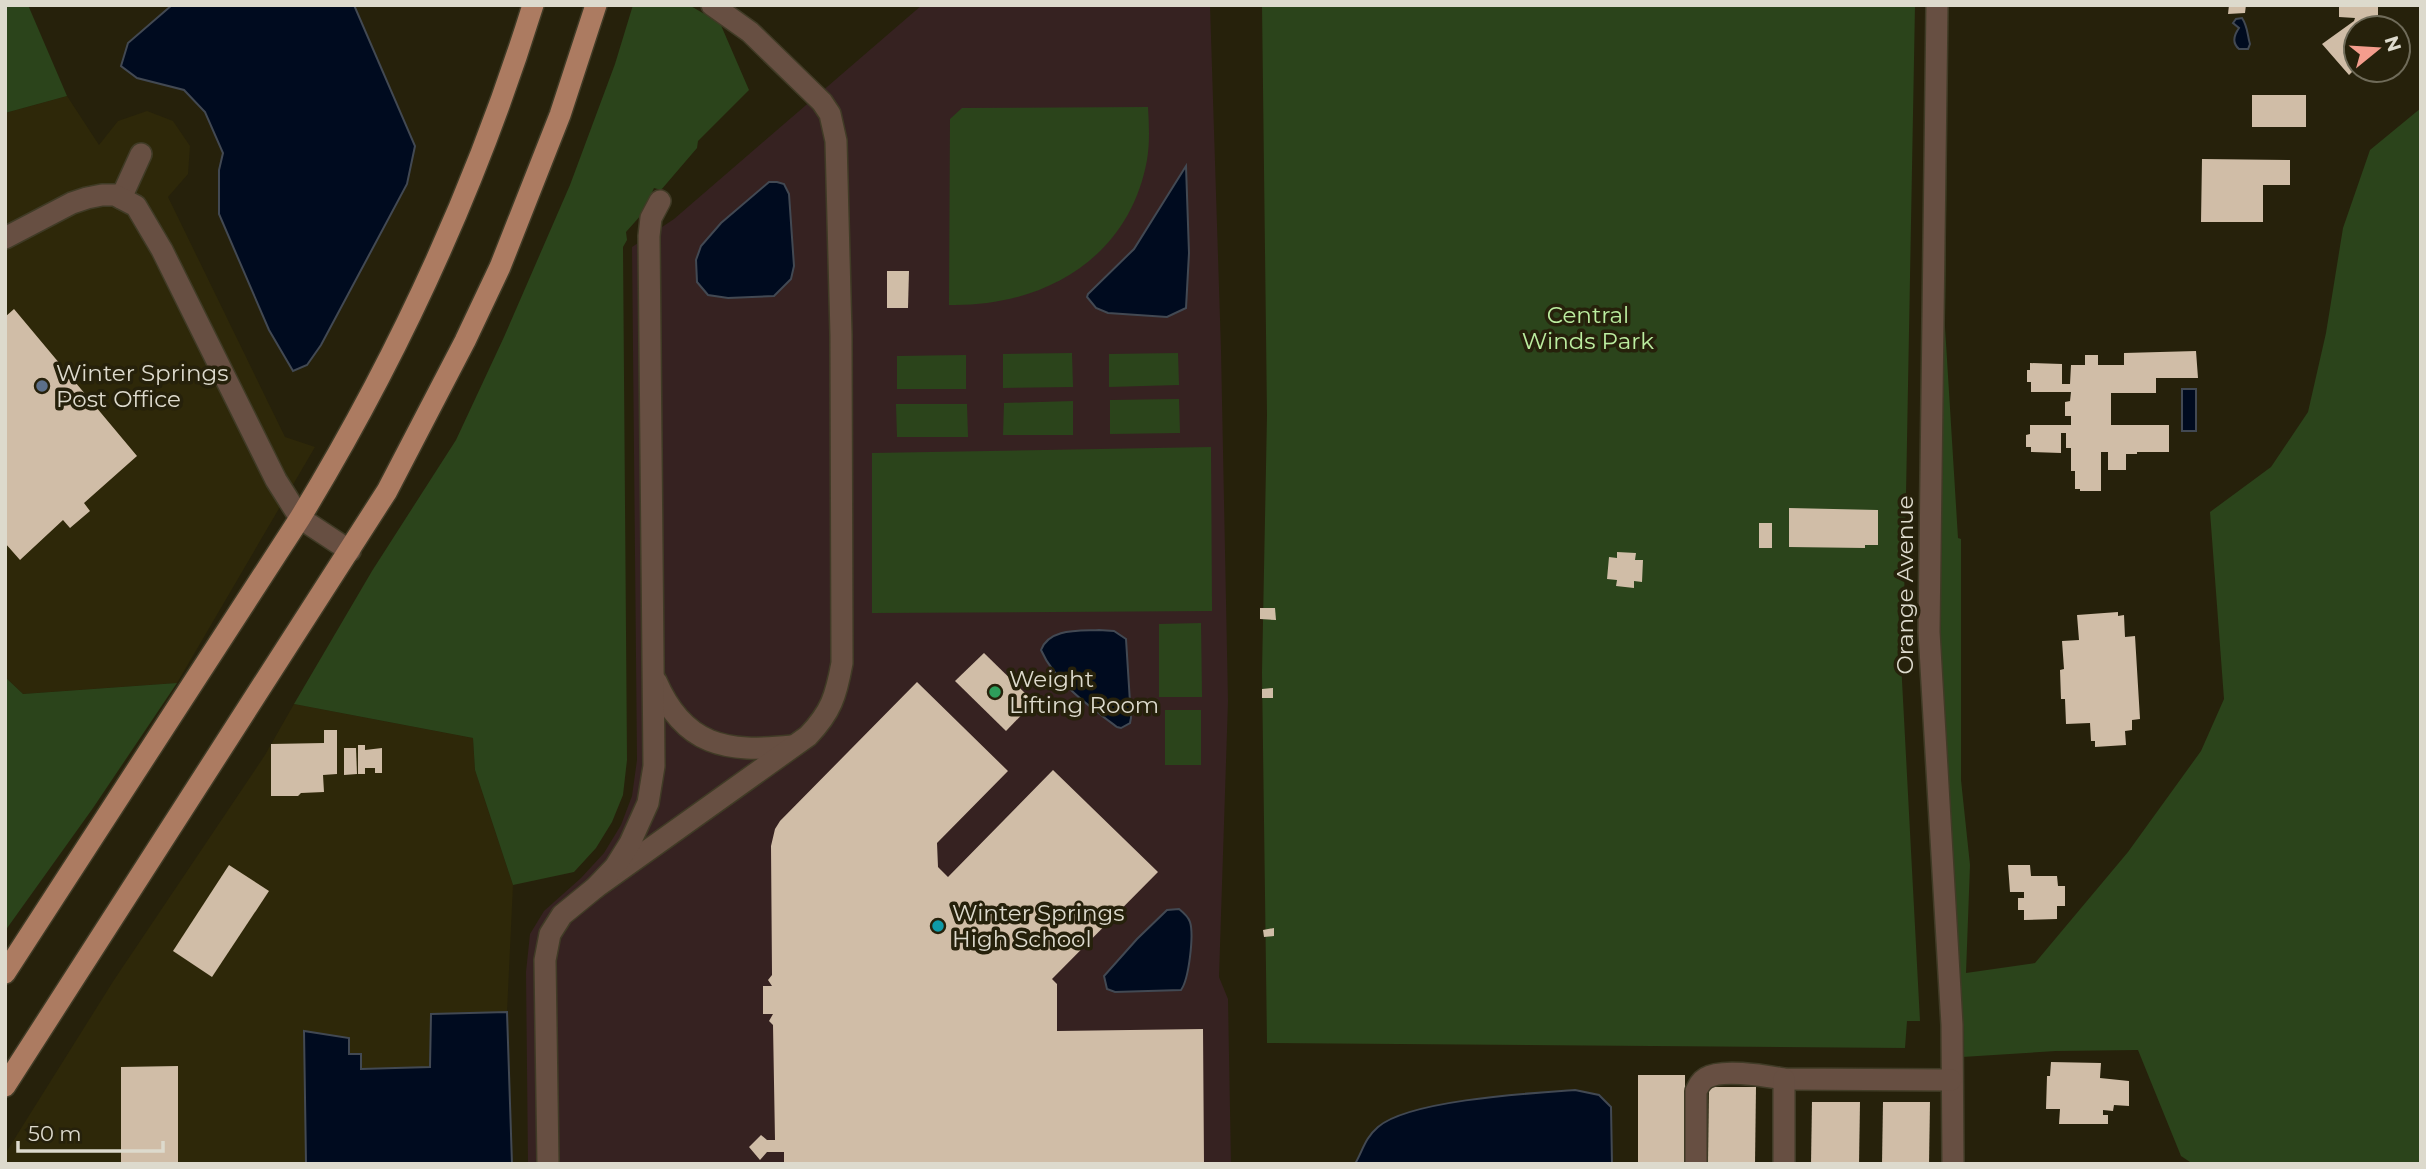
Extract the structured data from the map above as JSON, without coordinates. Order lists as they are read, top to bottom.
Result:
{
  "streets": {
    "street": ["Orange Avenue"]
  },
  "parks": ["Central Winds Park"],
  "places": ["Winter Springs Post Office", "Weight Lifting Room", "Winter Springs High School"],
  "scale_bar": "50 m",
  "north": "right"
}
